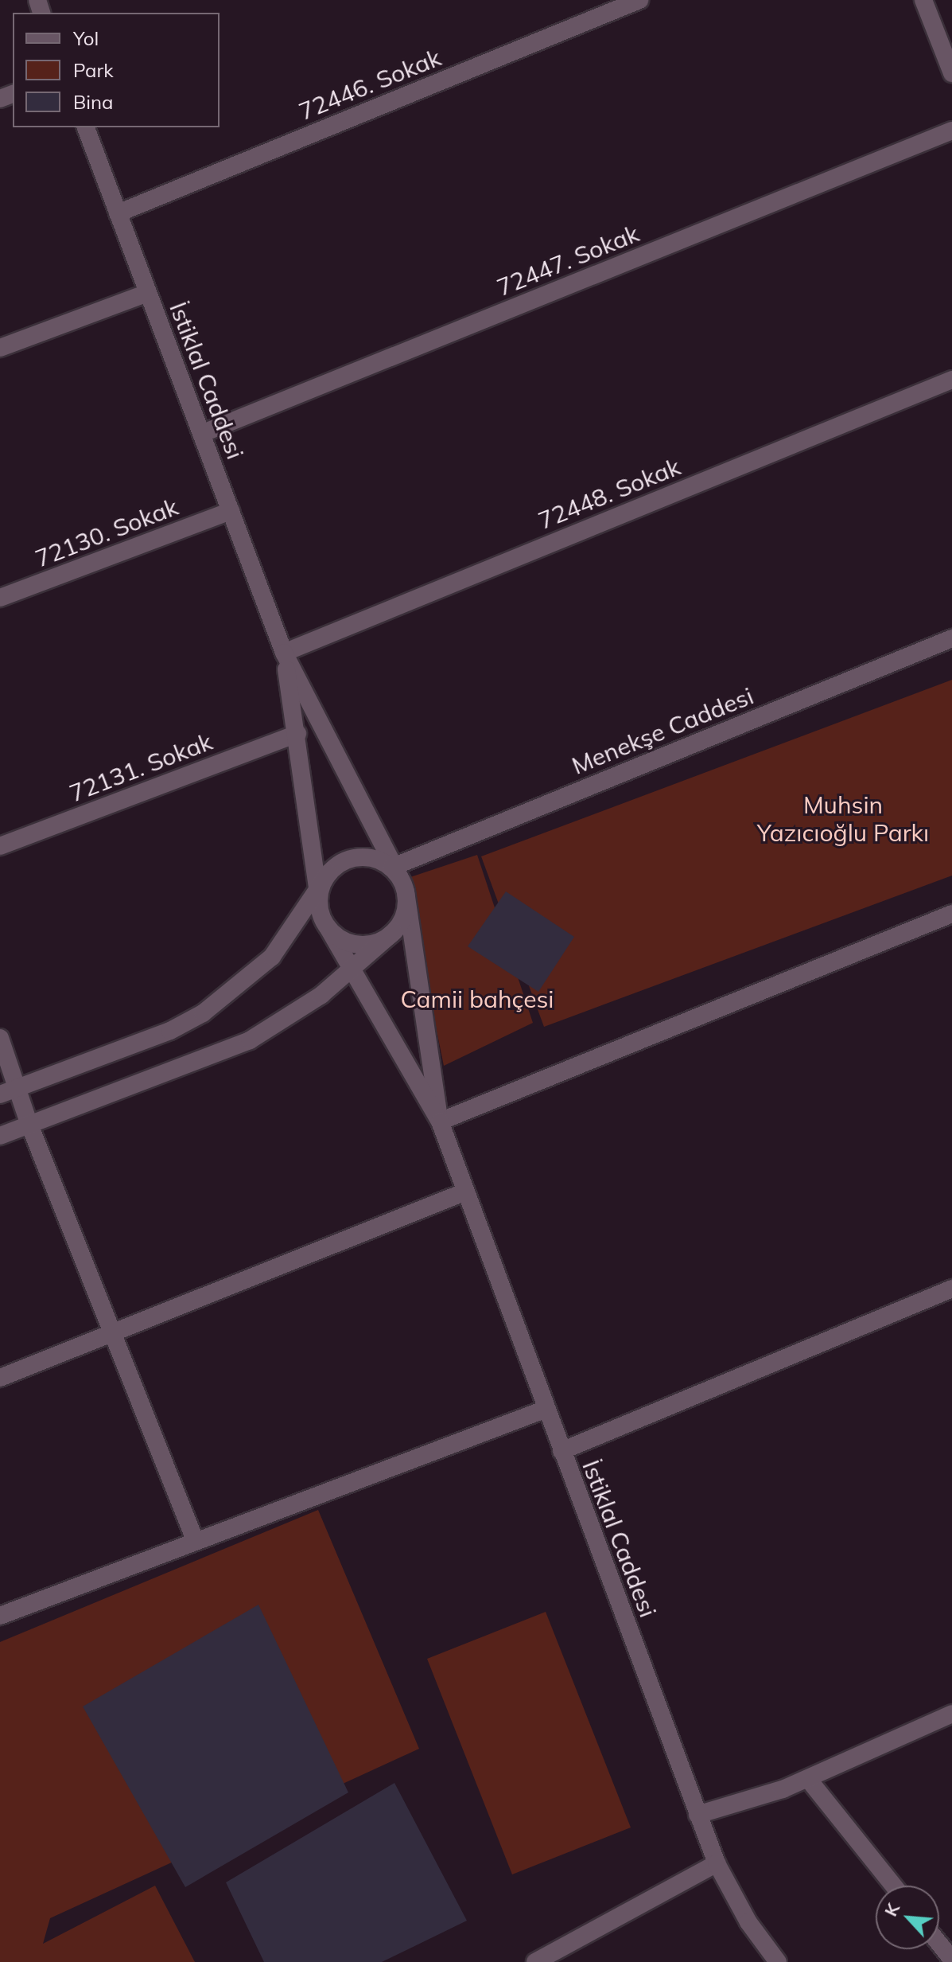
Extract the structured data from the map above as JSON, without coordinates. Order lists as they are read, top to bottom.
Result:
{
  "streets": {
    "street": [
      "72446. Sokak",
      "72447. Sokak",
      "İstiklal Caddesi",
      "72448. Sokak",
      "72130. Sokak",
      "Menekşe Caddesi",
      "72131. Sokak"
    ]
  },
  "crossings": [
    ["72446. Sokak", "İstiklal Caddesi"],
    ["72447. Sokak", "İstiklal Caddesi"],
    ["İstiklal Caddesi", "72448. Sokak"],
    ["İstiklal Caddesi", "72130. Sokak"],
    ["İstiklal Caddesi", "Menekşe Caddesi"],
    ["İstiklal Caddesi", "72131. Sokak"]
  ],
  "parks": ["Muhsin Yazıcıoğlu Parkı", "Camii bahçesi"],
  "legend": ["Yol", "Park", "Bina"],
  "north": "top left"
}
